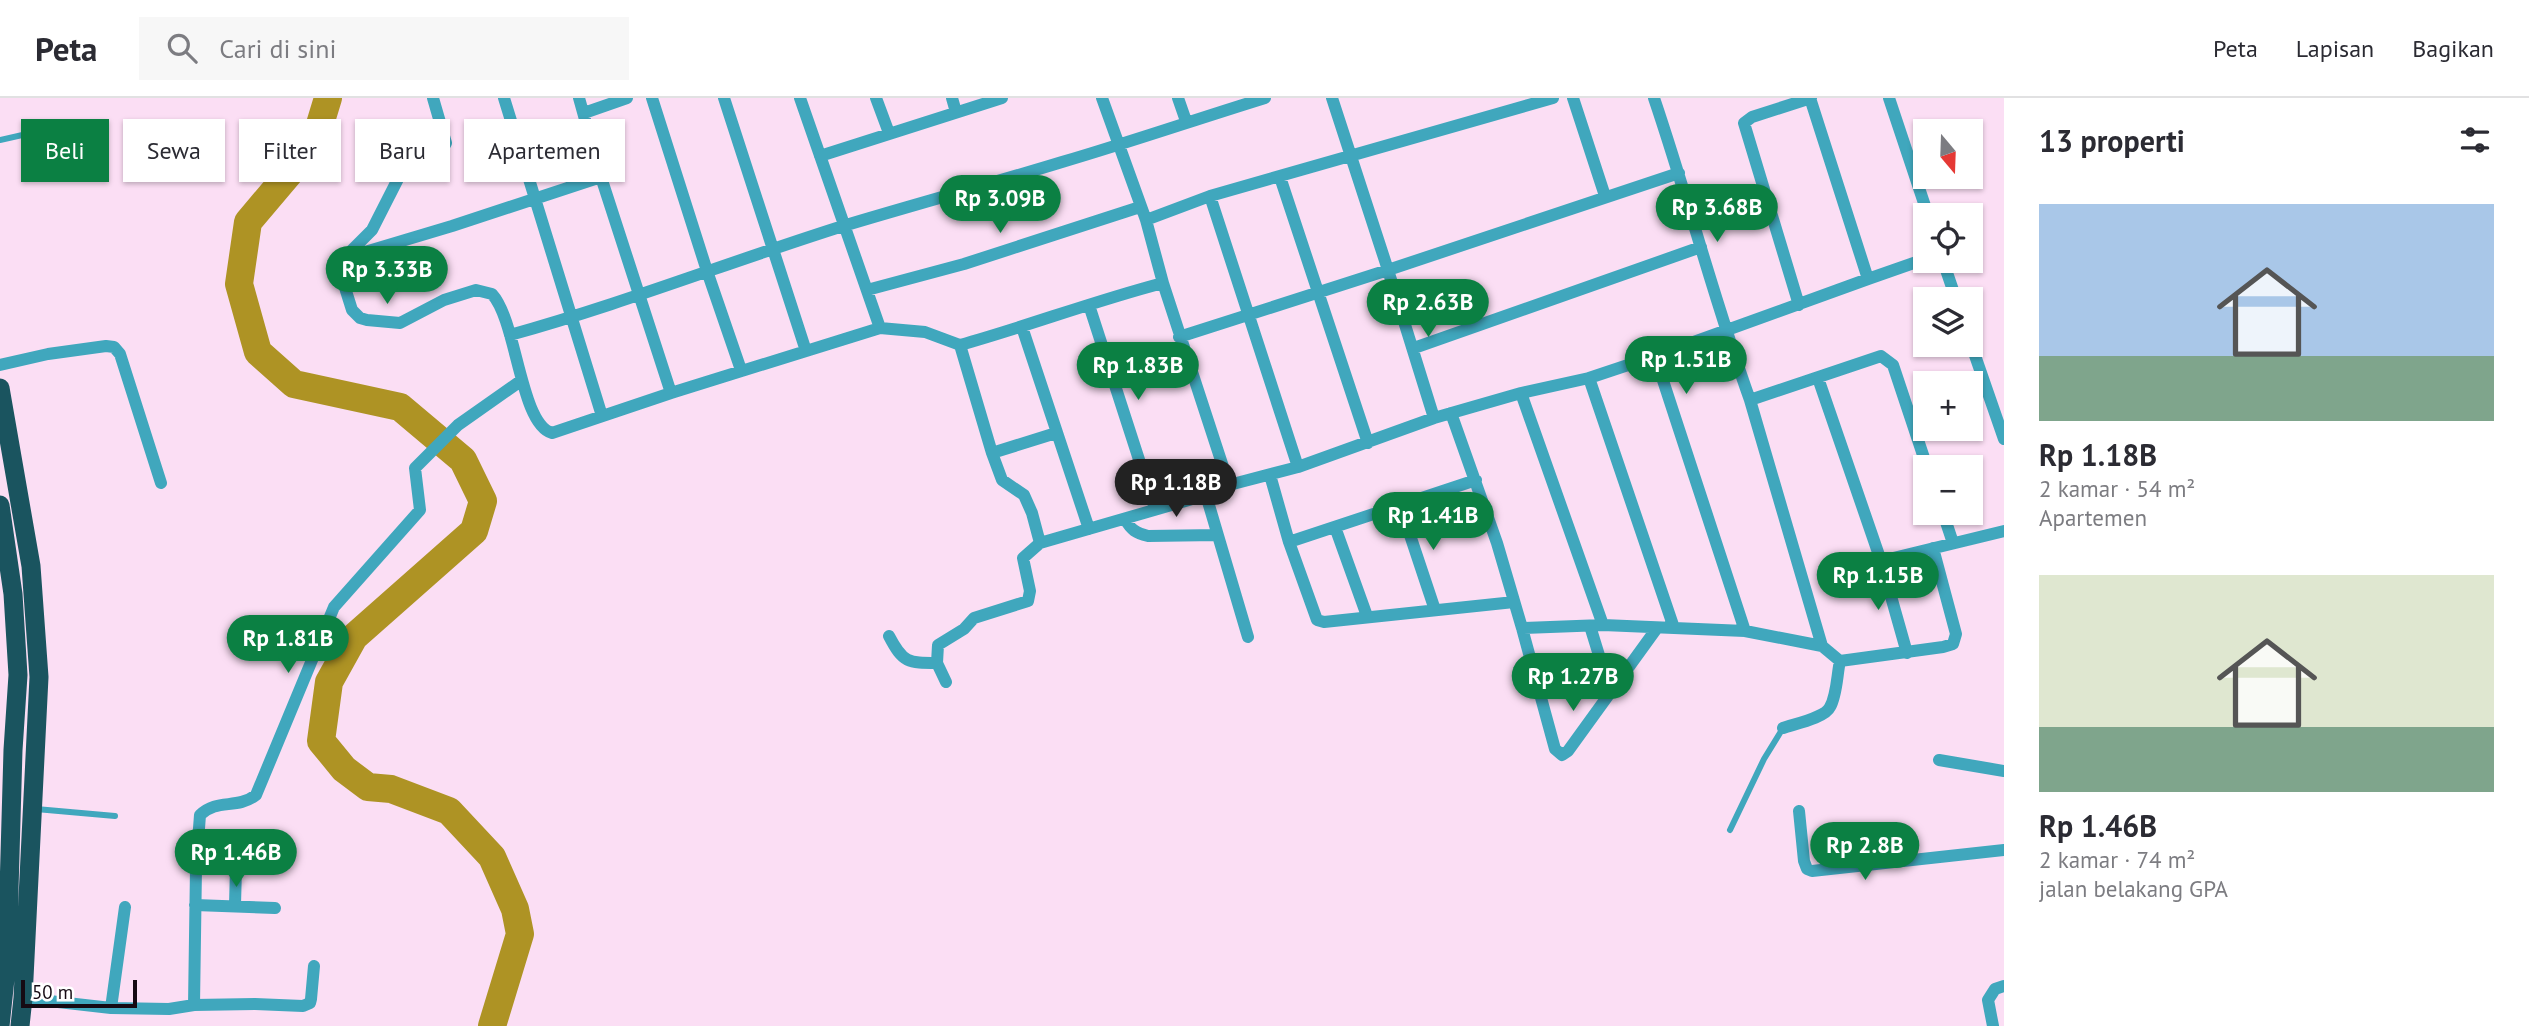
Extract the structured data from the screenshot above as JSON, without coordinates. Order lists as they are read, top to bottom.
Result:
{
  "scale_bar": "50 m",
  "north": "bottom",
  "page": {
    "header": "Peta",
    "search": "Cari di sini",
    "nav": ["Peta", "Lapisan", "Bagikan"],
    "heading": "13 properti",
    "map_buttons": ["+", "−"],
    "chip": [
      "Beli",
      "Sewa",
      "Filter",
      "Baru",
      "Apartemen"
    ],
    "price": [
      "Rp 3.09B",
      "Rp 3.68B",
      "Rp 3.33B",
      "Rp 2.63B",
      "Rp 1.51B",
      "Rp 1.83B",
      "Rp 1.18B",
      "Rp 1.41B",
      "Rp 1.15B",
      "Rp 1.81B",
      "Rp 1.27B",
      "Rp 2.8B",
      "Rp 1.46B"
    ],
    "list": [
      {
        "name": "Rp 1.18B",
        "note": "2 kamar · 54 m² · Apartemen"
      },
      {
        "name": "Rp 1.46B",
        "note": "2 kamar · 74 m² · jalan belakang GPA"
      }
    ],
    "scale": "50 m"
  }
}
